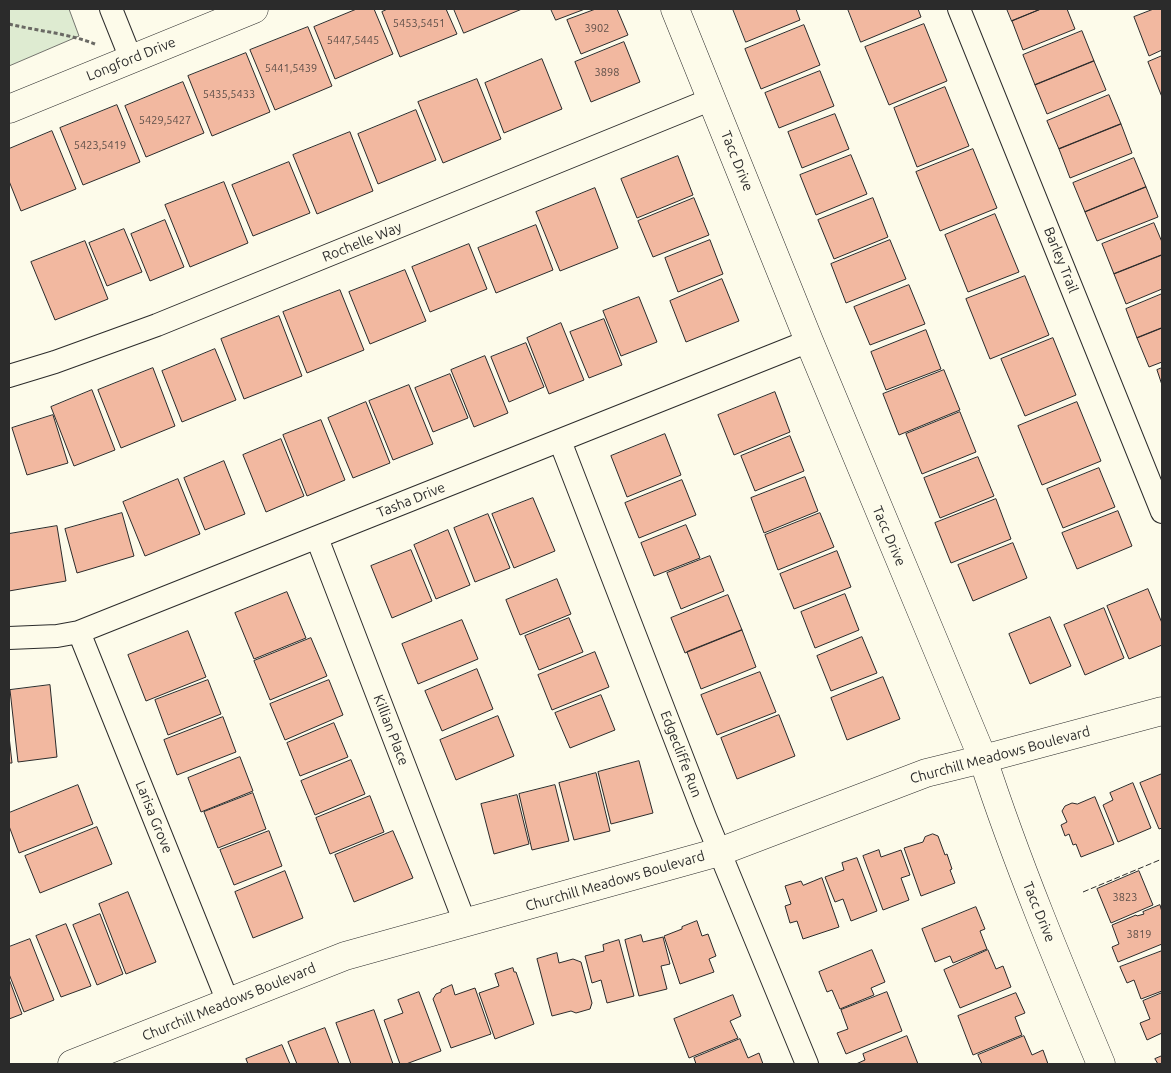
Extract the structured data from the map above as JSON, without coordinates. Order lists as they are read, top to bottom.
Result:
{
  "streets": {
    "street": [
      "Longford Drive",
      "Tacc Drive",
      "Rochelle Way",
      "Barley Trail",
      "Tasha Drive",
      "Killian Place",
      "Edgecliffe Run",
      "Churchill Meadows Boulevard",
      "Larisa Grove"
    ]
  },
  "crossings": [
    ["Tacc Drive", "Rochelle Way"],
    ["Tacc Drive", "Tasha Drive"],
    ["Tacc Drive", "Churchill Meadows Boulevard"],
    ["Tasha Drive", "Killian Place"],
    ["Tasha Drive", "Edgecliffe Run"],
    ["Tasha Drive", "Larisa Grove"],
    ["Killian Place", "Churchill Meadows Boulevard"],
    ["Edgecliffe Run", "Churchill Meadows Boulevard"],
    ["Churchill Meadows Boulevard", "Larisa Grove"]
  ],
  "house_numbers": [
    "5453,5451",
    "3902",
    "5447,5445",
    "5441,5439",
    "3898",
    "5435,5433",
    "5429,5427",
    "5423,5419",
    "3823",
    "3819"
  ]
}
